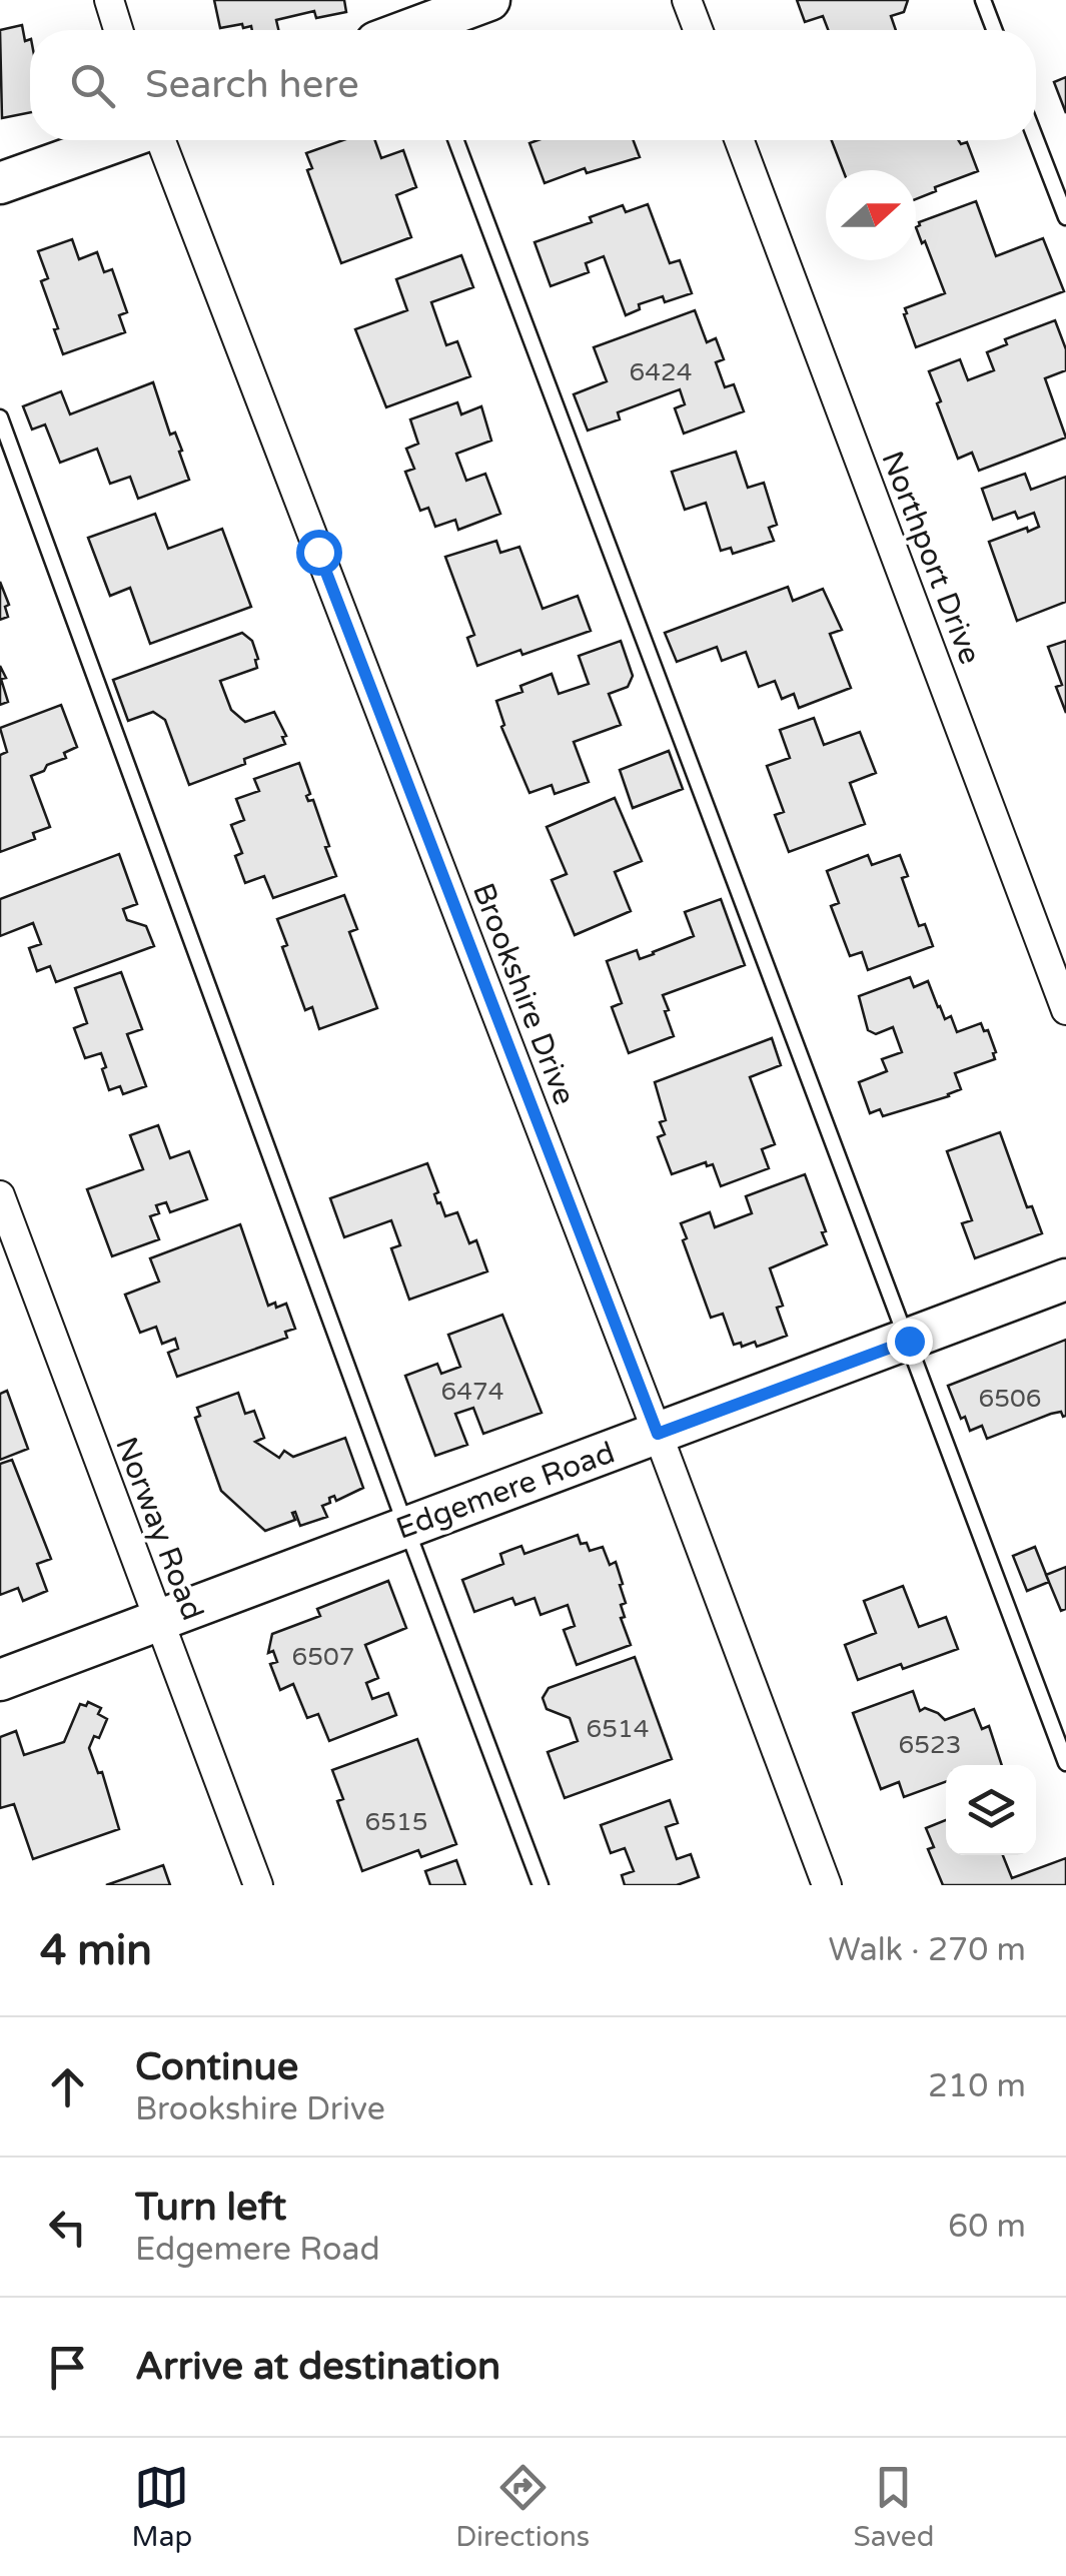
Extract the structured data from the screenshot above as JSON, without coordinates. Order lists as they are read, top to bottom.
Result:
{
  "streets": {
    "street": [
      "Northport Drive",
      "Brookshire Drive",
      "Edgemere Road",
      "Norway Road"
    ]
  },
  "crossings": [
    ["Brookshire Drive", "Edgemere Road"],
    ["Edgemere Road", "Norway Road"]
  ],
  "house_numbers": [
    "6424",
    "6474",
    "6506",
    "6507",
    "6514",
    "6523",
    "6515"
  ],
  "north": "right",
  "page": {
    "search": "Search here",
    "heading": ["4 min", "Walk · 270 m"],
    "list": [
      ["Continue", "Brookshire Drive", "210 m"],
      ["Turn left", "Edgemere Road", "60 m"],
      "Arrive at destination"
    ],
    "nav": ["Map", "Directions", "Saved"]
  }
}
